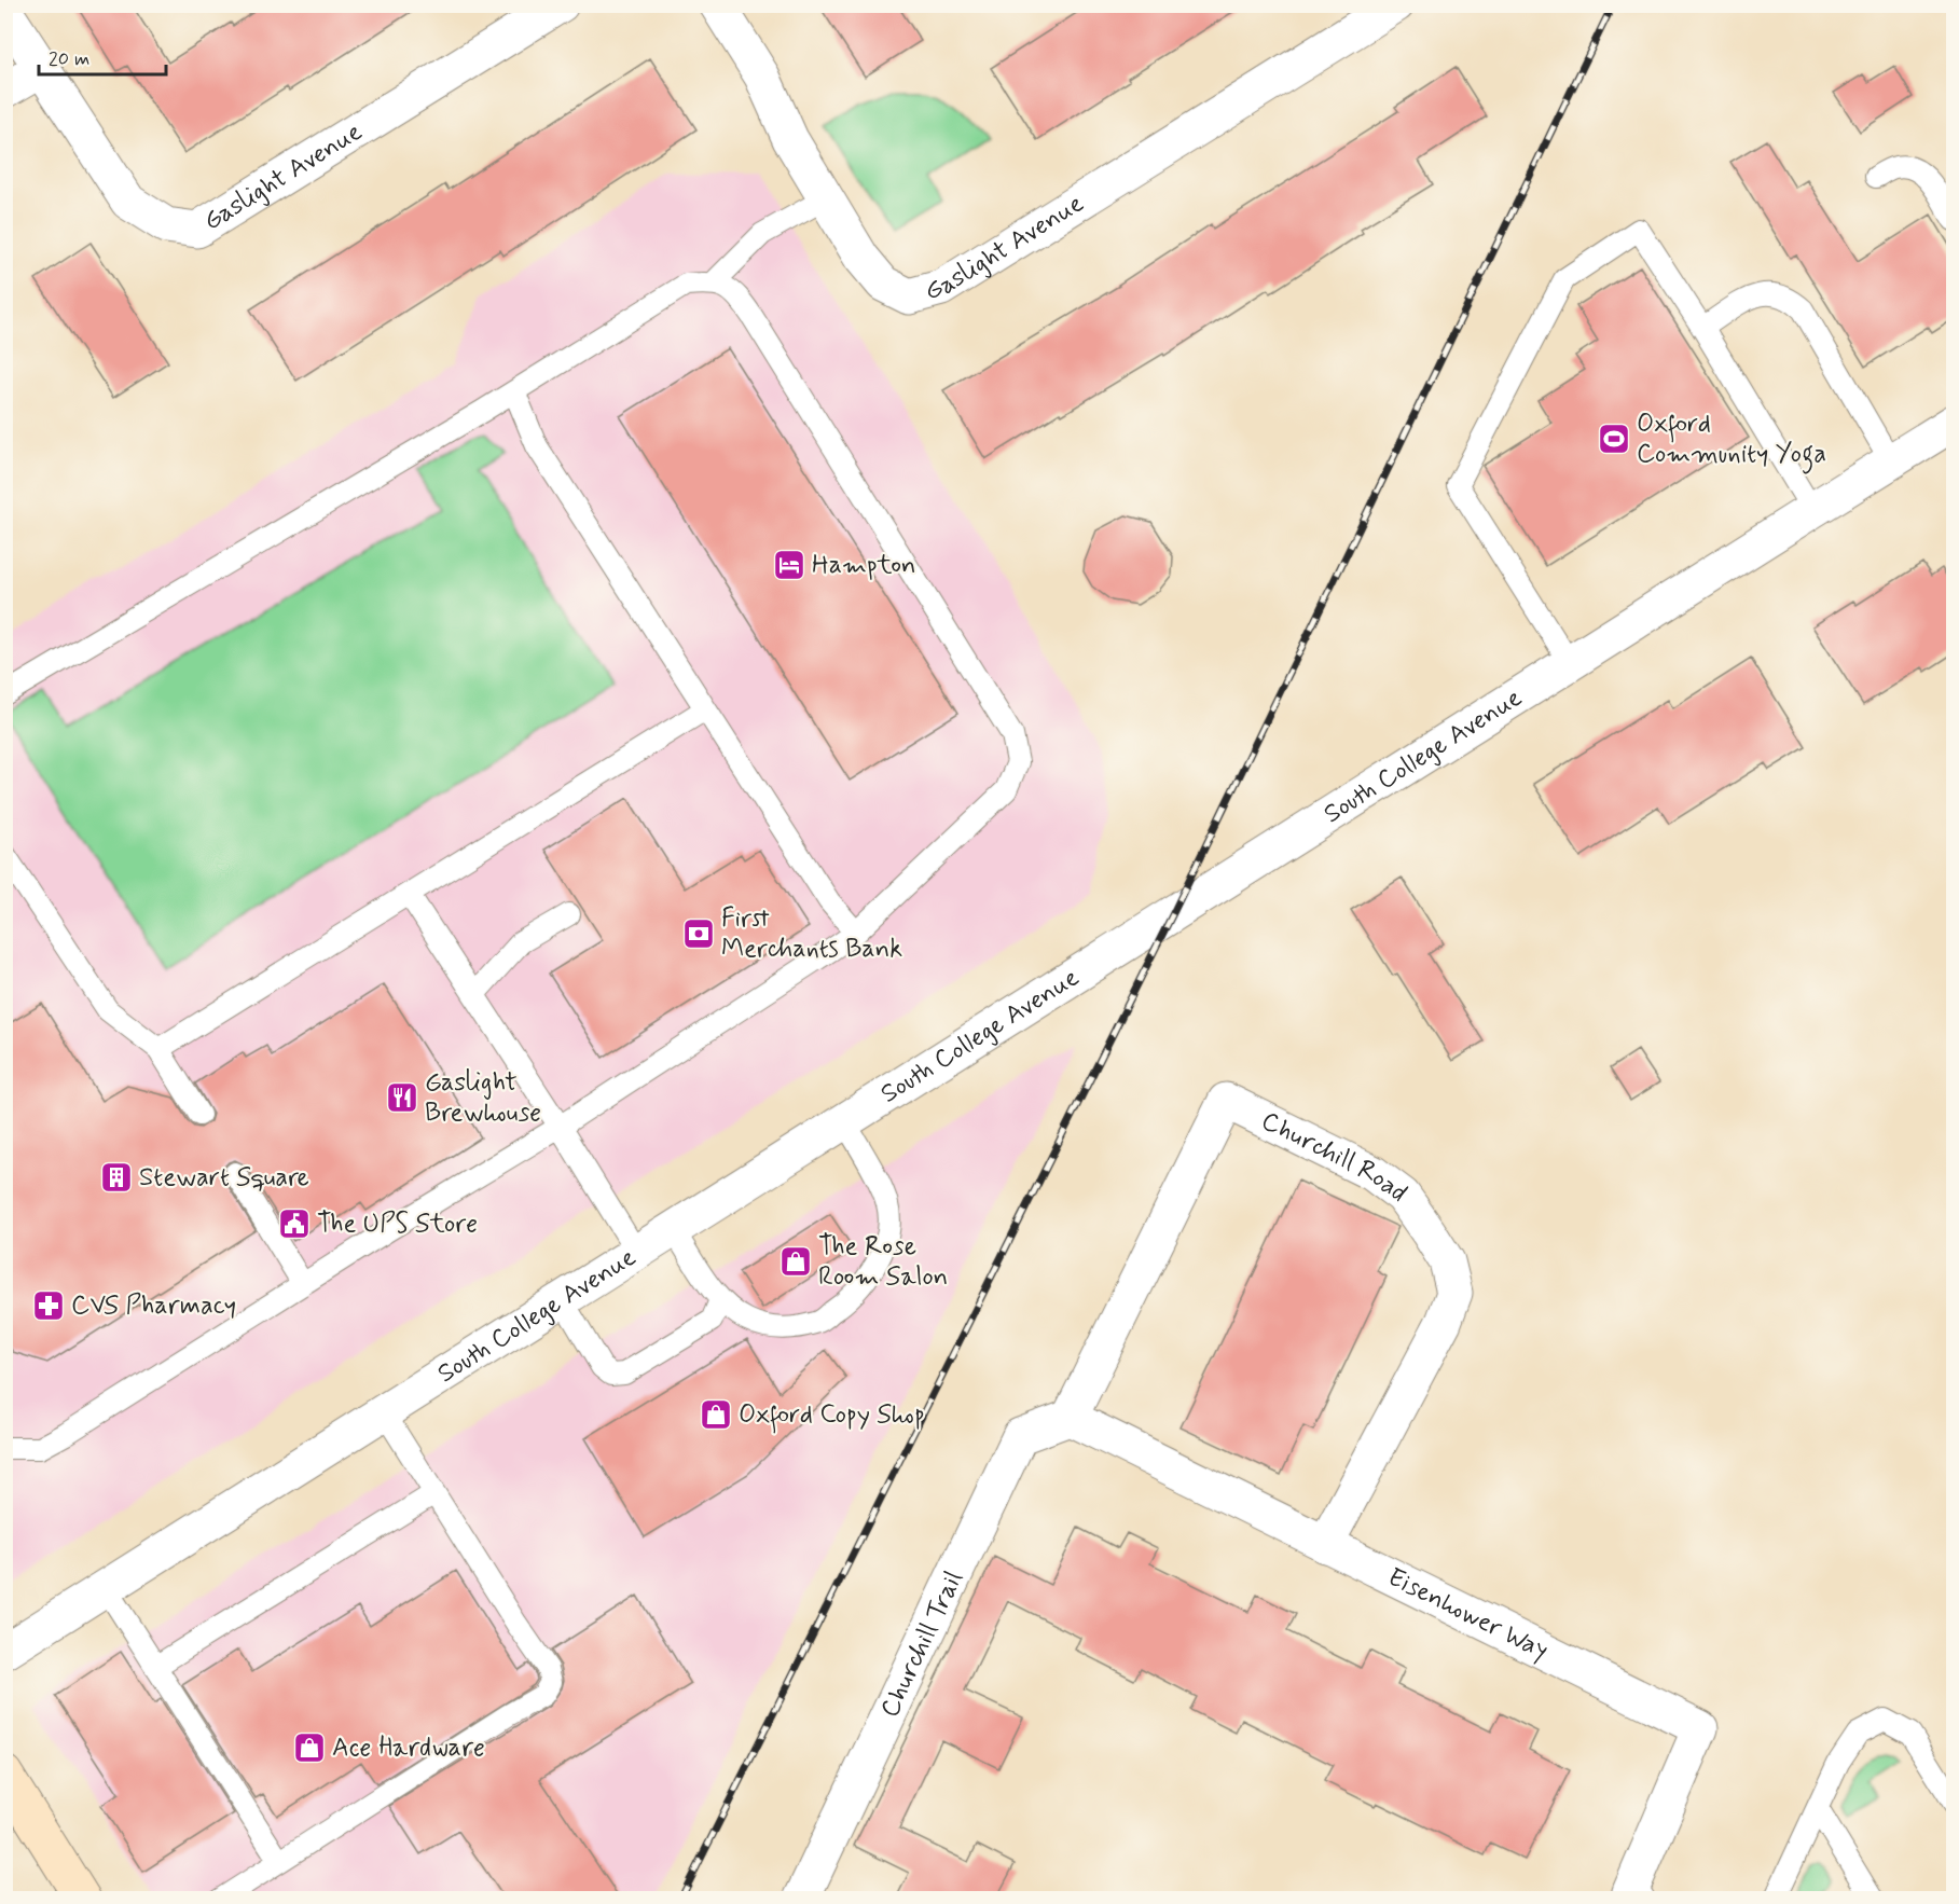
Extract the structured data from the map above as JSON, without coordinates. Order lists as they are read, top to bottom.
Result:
{
  "streets": {
    "street": [
      "Gaslight Avenue",
      "South College Avenue",
      "Churchill Road",
      "Eisenhower Way",
      "Churchill Trail"
    ]
  },
  "crossings": [
    ["Churchill Road", "Eisenhower Way"],
    ["Churchill Road", "Churchill Trail"],
    ["Eisenhower Way", "Churchill Trail"]
  ],
  "places": {
    "sports": ["Oxford Community Yoga"],
    "hotel": ["Hampton"],
    "bank": ["First Merchants Bank"],
    "restaurant": ["Gaslight Brewhouse"],
    "building": ["Stewart Square"],
    "public building": ["The UPS Store"],
    "shop": ["The Rose Room Salon", "Oxford Copy Shop", "Ace Hardware"],
    "pharmacy": ["CVS Pharmacy"]
  },
  "scale_bar": "20 m"
}
